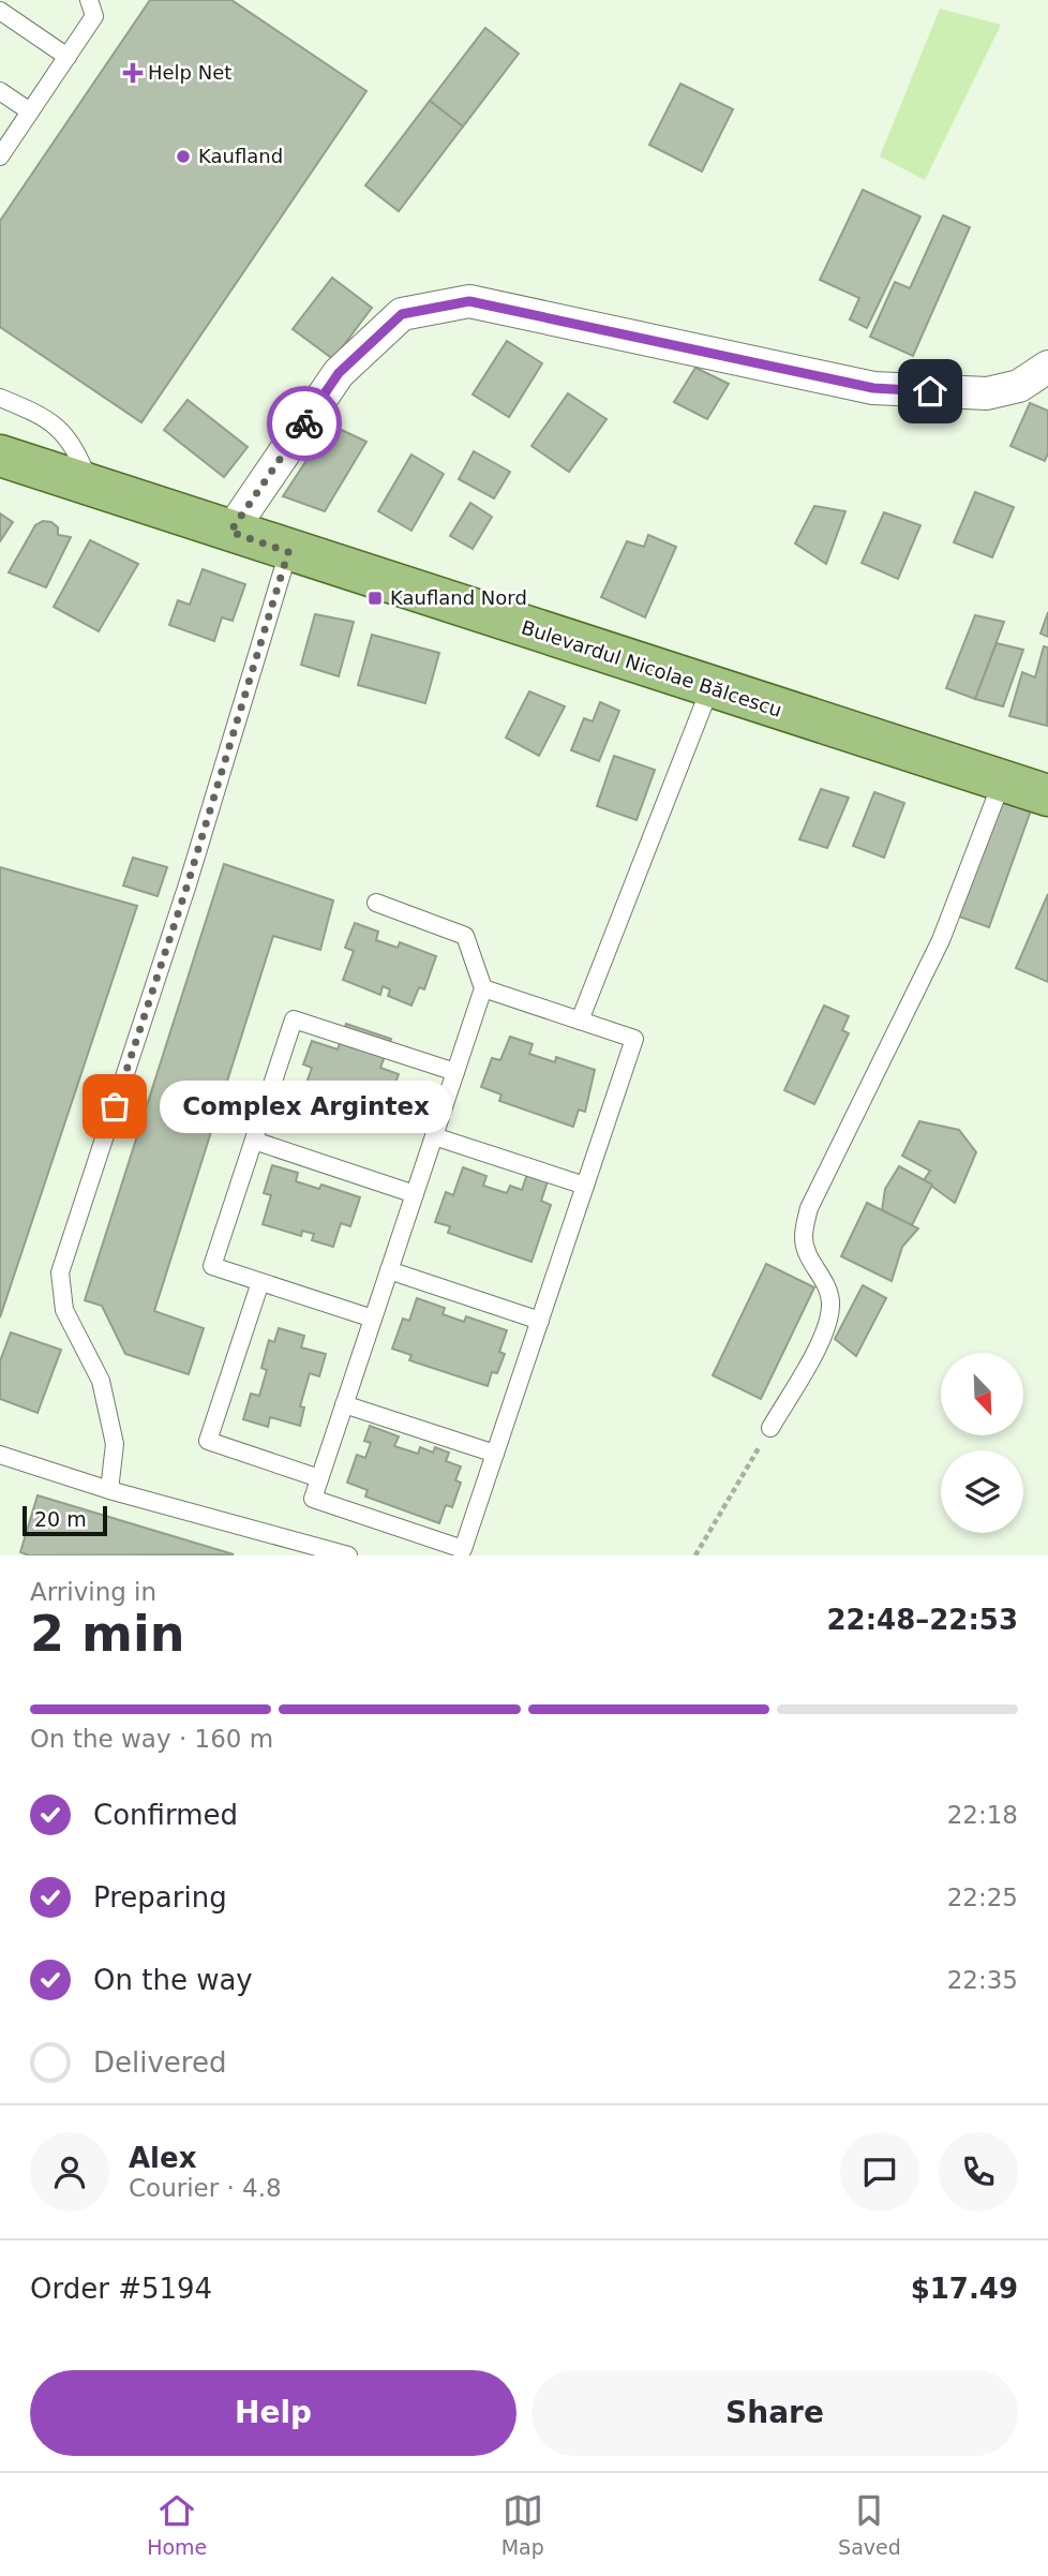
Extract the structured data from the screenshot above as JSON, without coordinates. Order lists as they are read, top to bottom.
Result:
{
  "streets": {
    "main road": ["Bulevardul Nicolae Bălcescu"]
  },
  "places": {
    "health": ["Help Net"],
    "other": ["Kaufland", "Complex Argintex"],
    "transit": ["Kaufland Nord"]
  },
  "scale_bar": "20 m",
  "north": "bottom right",
  "page": {
    "bubble": "Complex Argintex",
    "scale": "20 m",
    "heading": ["2 min", "Arriving in", "22:48–22:53"],
    "panel": [
      "Alex",
      "Courier · 4.8",
      "Order #5194",
      "$17.49"
    ],
    "bar": "On the way · 160 m",
    "list": [
      ["Confirmed", "22:18"],
      ["Preparing", "22:25"],
      ["On the way", "22:35"],
      "Delivered"
    ],
    "buttons": ["Help", "Share"],
    "tabs": ["Home", "Map", "Saved"]
  }
}
